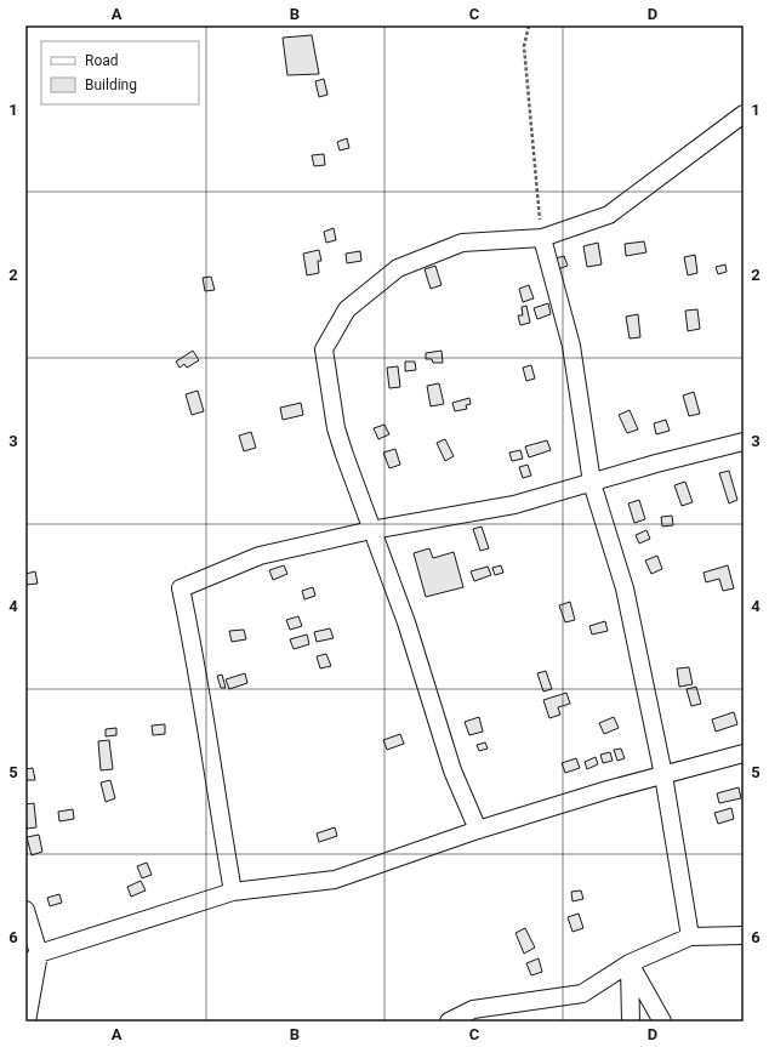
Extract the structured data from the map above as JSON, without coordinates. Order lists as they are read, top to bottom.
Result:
{
  "legend": ["Road", "Building"],
  "grid": {
    "columns": [
      "A",
      "B",
      "C",
      "D"
    ],
    "rows": [
      "1",
      "2",
      "3",
      "4",
      "5",
      "6"
    ]
  }
}
